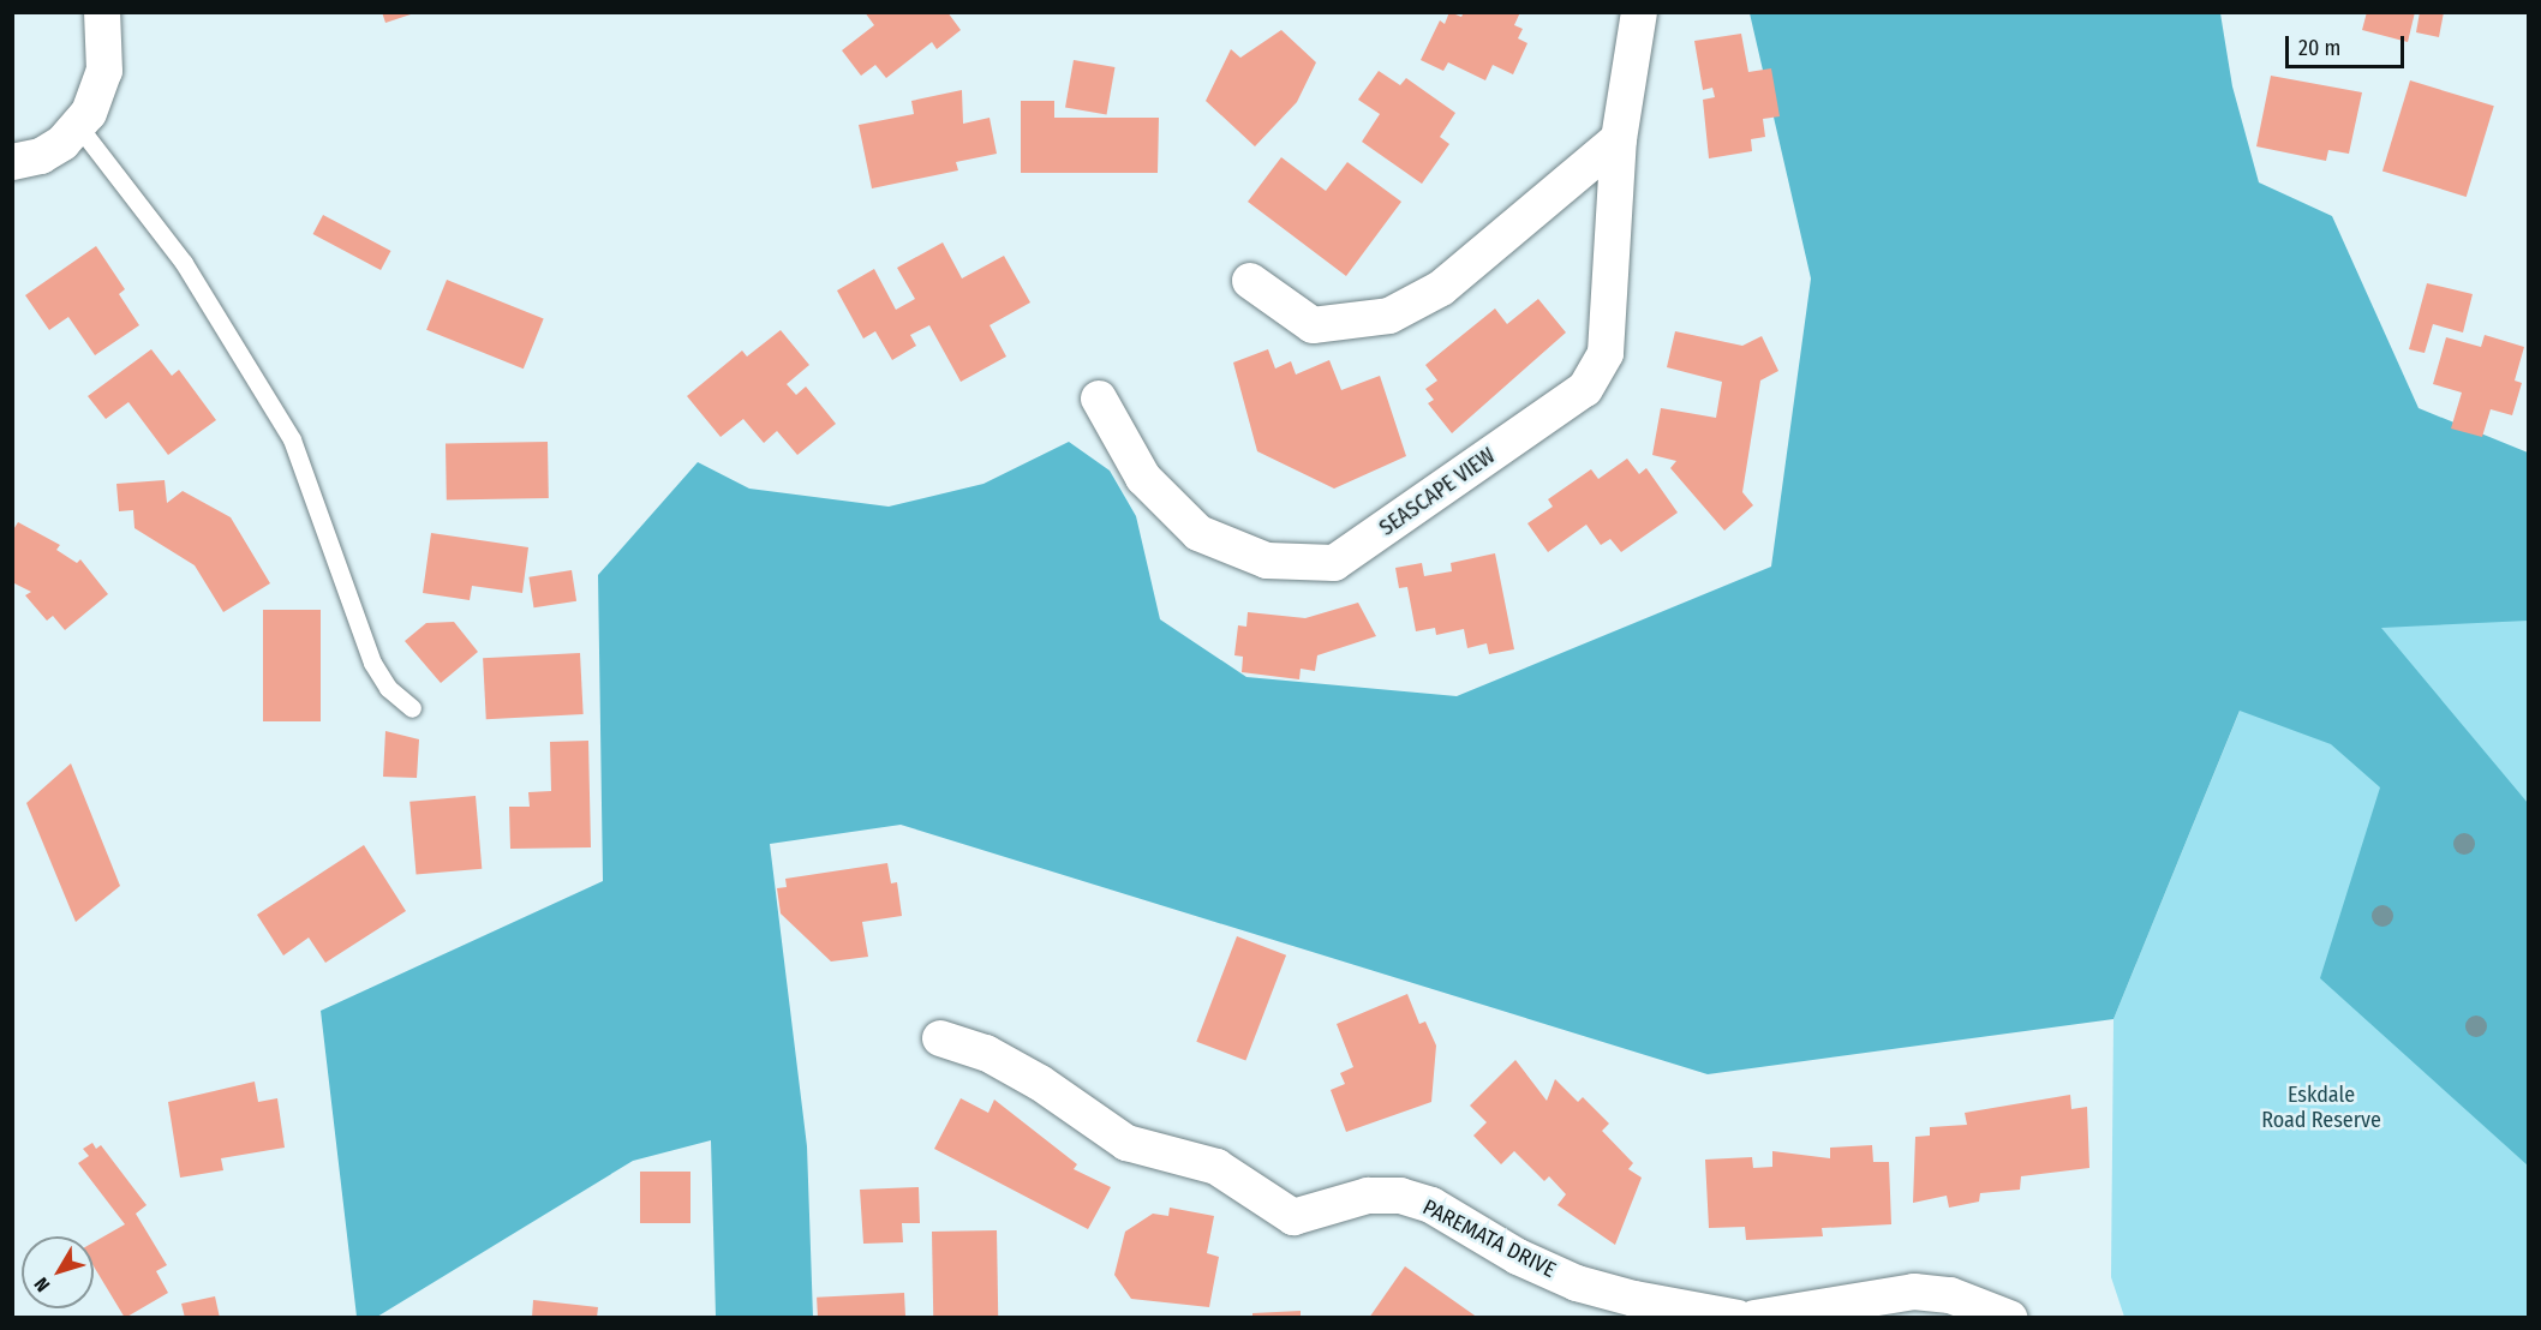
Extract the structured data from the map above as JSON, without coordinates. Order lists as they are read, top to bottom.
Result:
{
  "streets": {
    "street": ["SEASCAPE VIEW", "PAREMATA DRIVE"]
  },
  "parks": ["Eskdale Road Reserve"],
  "scale_bar": "20 m",
  "north": "bottom left"
}
